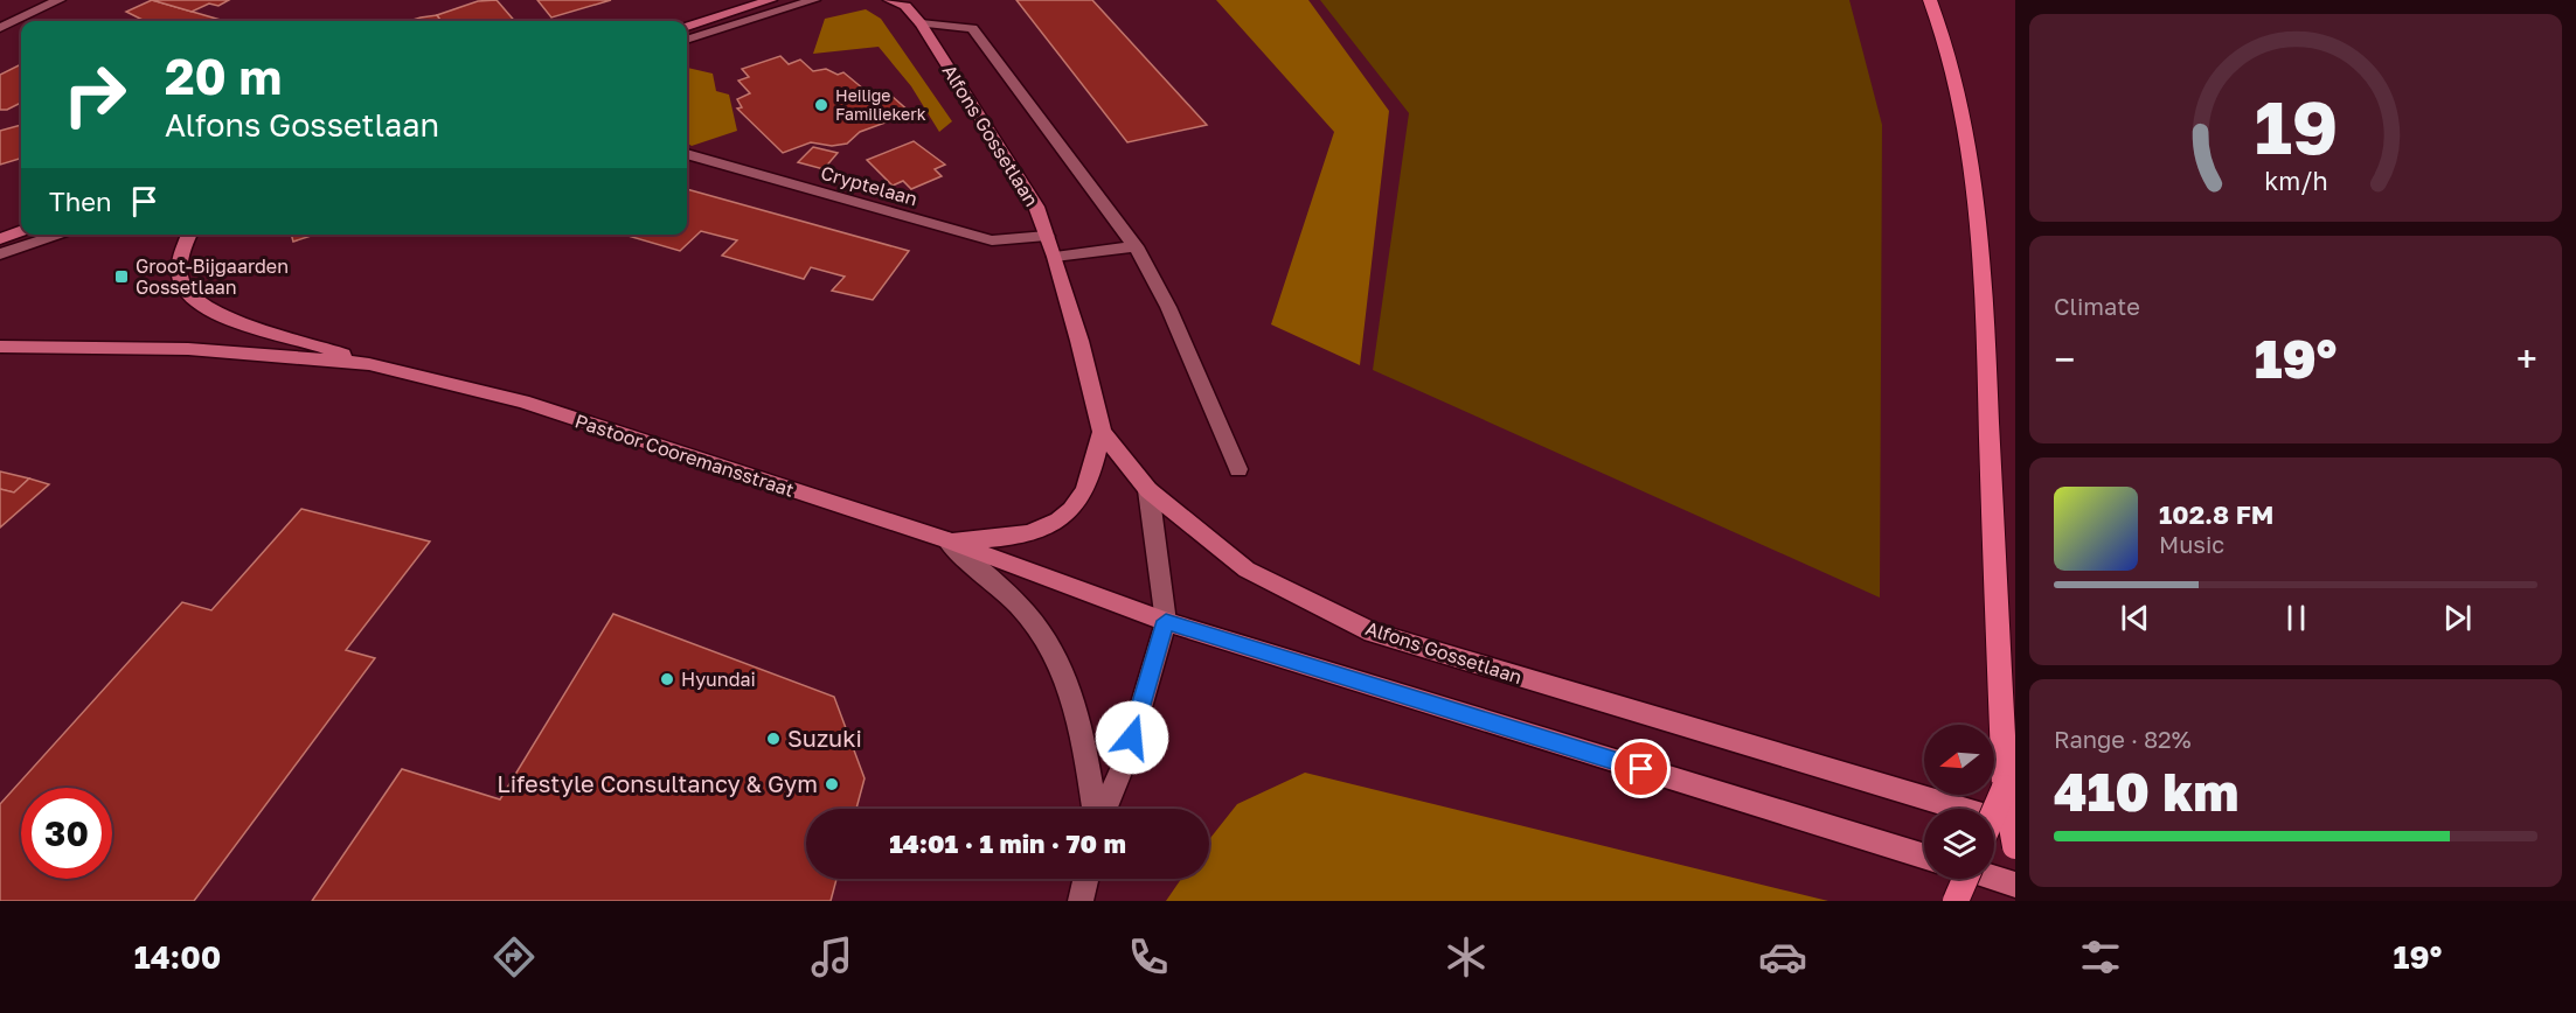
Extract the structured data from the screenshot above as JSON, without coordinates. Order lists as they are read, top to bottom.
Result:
{
  "streets": {
    "main road": ["Alfons Gossetlaan", "Pastoor Cooremansstraat"],
    "street": ["Cryptelaan"]
  },
  "crossings": [
    ["Alfons Gossetlaan", "Cryptelaan"]
  ],
  "places": {
    "other": [
      "Heilige Familiekerk",
      "Hyundai",
      "Suzuki",
      "Lifestyle Consultancy & Gym"
    ],
    "transit": ["Groot-Bijgaarden Gossetlaan"]
  },
  "north": "left",
  "page": {
    "turn": ["20 m", "Alfons Gossetlaan"],
    "then": "Then",
    "tile": [
      "Climate",
      ["Range · 82%", "410 km"]
    ],
    "heat": ["−", "19°", "+"],
    "song": ["102.8 FM", "Music"],
    "limit": "30",
    "trip": "14:01 · 1 min · 70 m",
    "tabs": ["14:00", "19°"],
    "gauge": ["19", "km/h"]
  }
}
